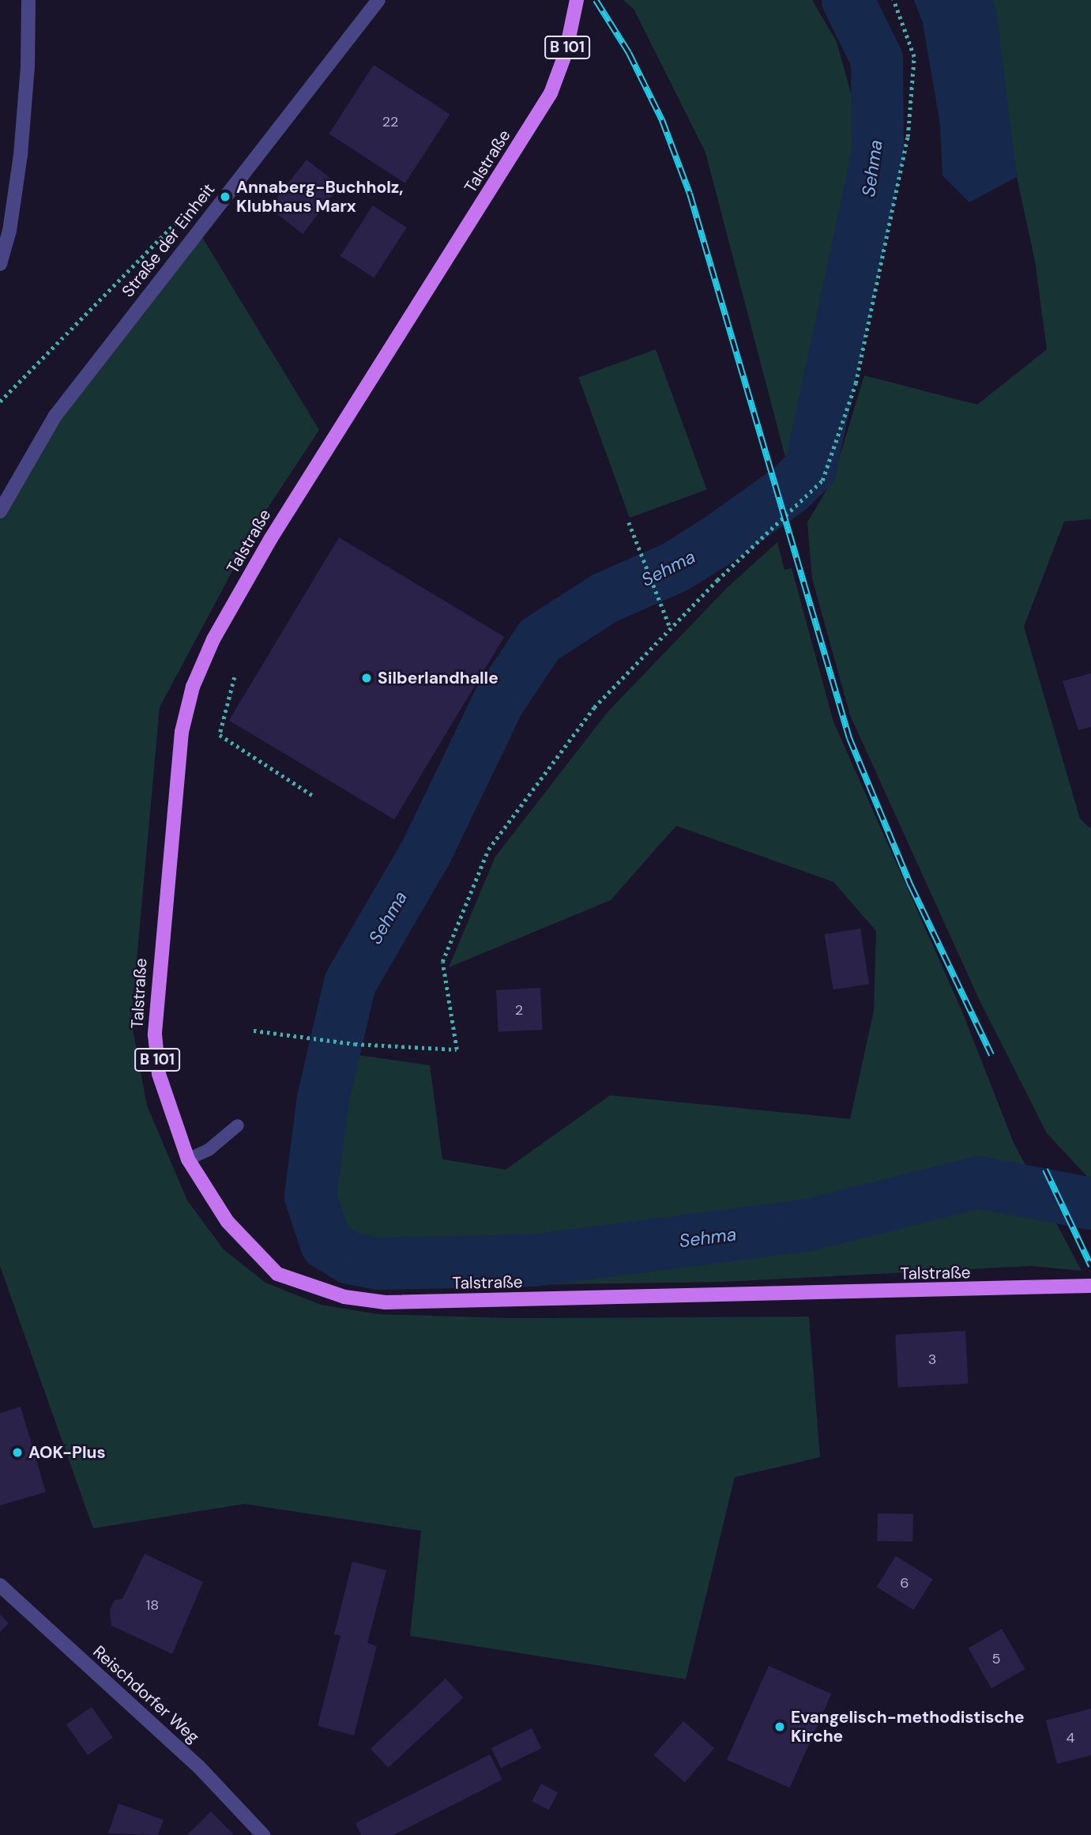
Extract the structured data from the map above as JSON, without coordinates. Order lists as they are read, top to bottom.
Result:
{
  "streets": {
    "main road": ["B 101", "Talstraße"],
    "street": ["Straße der Einheit", "Reischdorfer Weg"]
  },
  "water": ["Sehma"],
  "places": [
    "Annaberg-Buchholz, Klubhaus Marx",
    "Silberlandhalle",
    "AOK-Plus",
    "Evangelisch-methodistische Kirche"
  ],
  "house_numbers": [
    "22",
    "2",
    "3",
    "6",
    "18",
    "5",
    "4"
  ]
}
